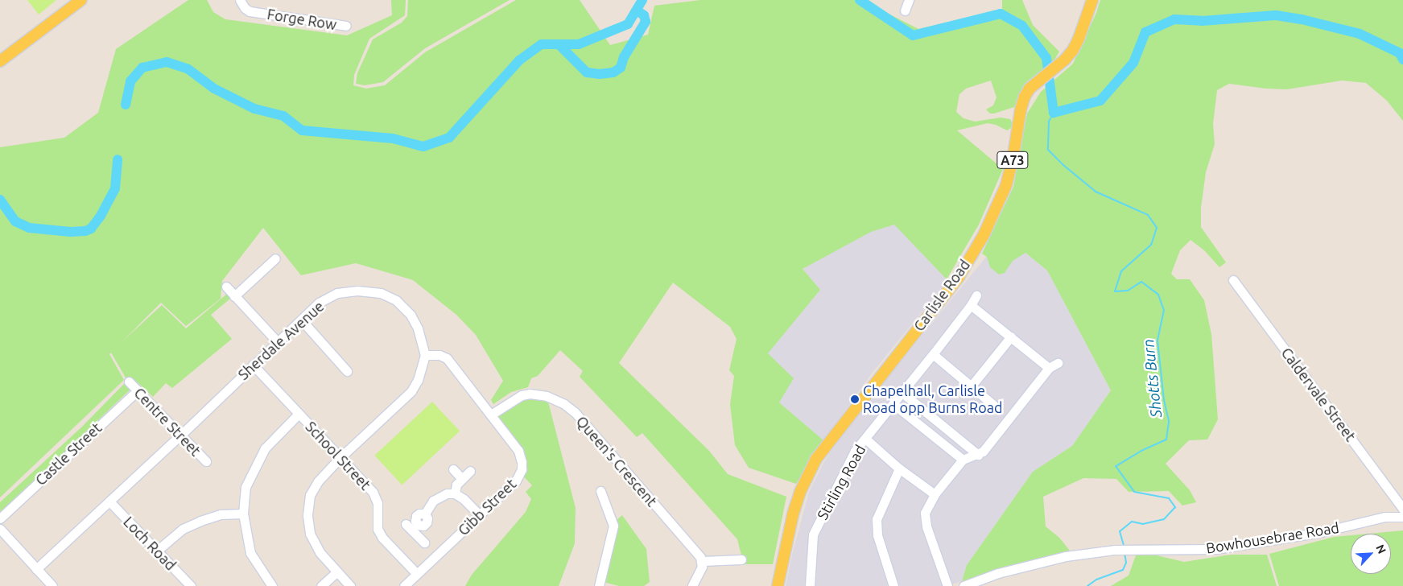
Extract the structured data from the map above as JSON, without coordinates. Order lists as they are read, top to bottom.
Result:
{
  "streets": {
    "main road": ["A73", "Carlisle Road"],
    "street": [
      "Forge Row",
      "Sherdale Avenue",
      "Caldervale Street",
      "Centre Street",
      "Castle Street",
      "School Street",
      "Queen's Crescent",
      "Stirling Road",
      "Gibb Street",
      "Bowhousebrae Road",
      "Loch Road"
    ]
  },
  "crossings": [
    ["Sherdale Avenue", "Centre Street"],
    ["Sherdale Avenue", "School Street"],
    ["Sherdale Avenue", "Gibb Street"],
    ["Sherdale Avenue", "Loch Road"],
    ["Centre Street", "Castle Street"],
    ["School Street", "Gibb Street"],
    ["Queen's Crescent", "Gibb Street"]
  ],
  "water": ["Shotts Burn"],
  "places": ["Chapelhall, Carlisle Road opp Burns Road"],
  "north": "top right"
}
